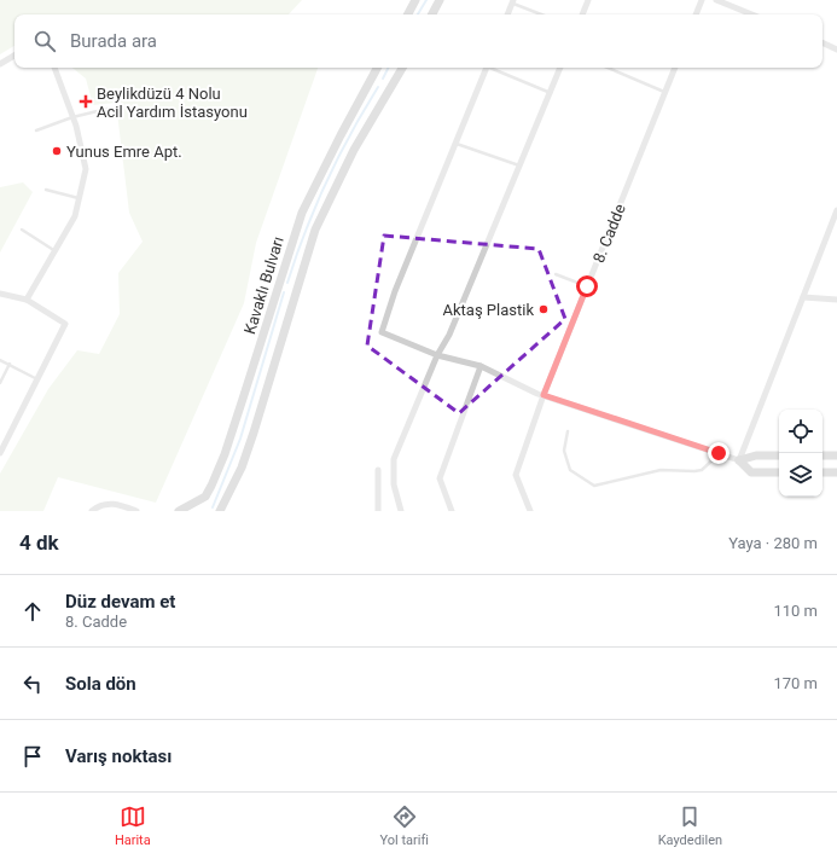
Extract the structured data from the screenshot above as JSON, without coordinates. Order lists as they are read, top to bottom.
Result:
{
  "streets": {
    "main road": ["Kavaklı Bulvarı"],
    "street": ["8. Cadde"]
  },
  "places": {
    "health": ["Beylikdüzü 4 Nolu Acil Yardım İstasyonu"],
    "other": ["Yunus Emre Apt.", "Aktaş Plastik"]
  },
  "page": {
    "search": "Burada ara",
    "heading": ["4 dk", "Yaya · 280 m"],
    "list": [
      ["Düz devam et", "8. Cadde", "110 m"],
      ["Sola dön", "170 m"],
      "Varış noktası"
    ],
    "nav": ["Harita", "Yol tarifi", "Kaydedilen"]
  }
}
